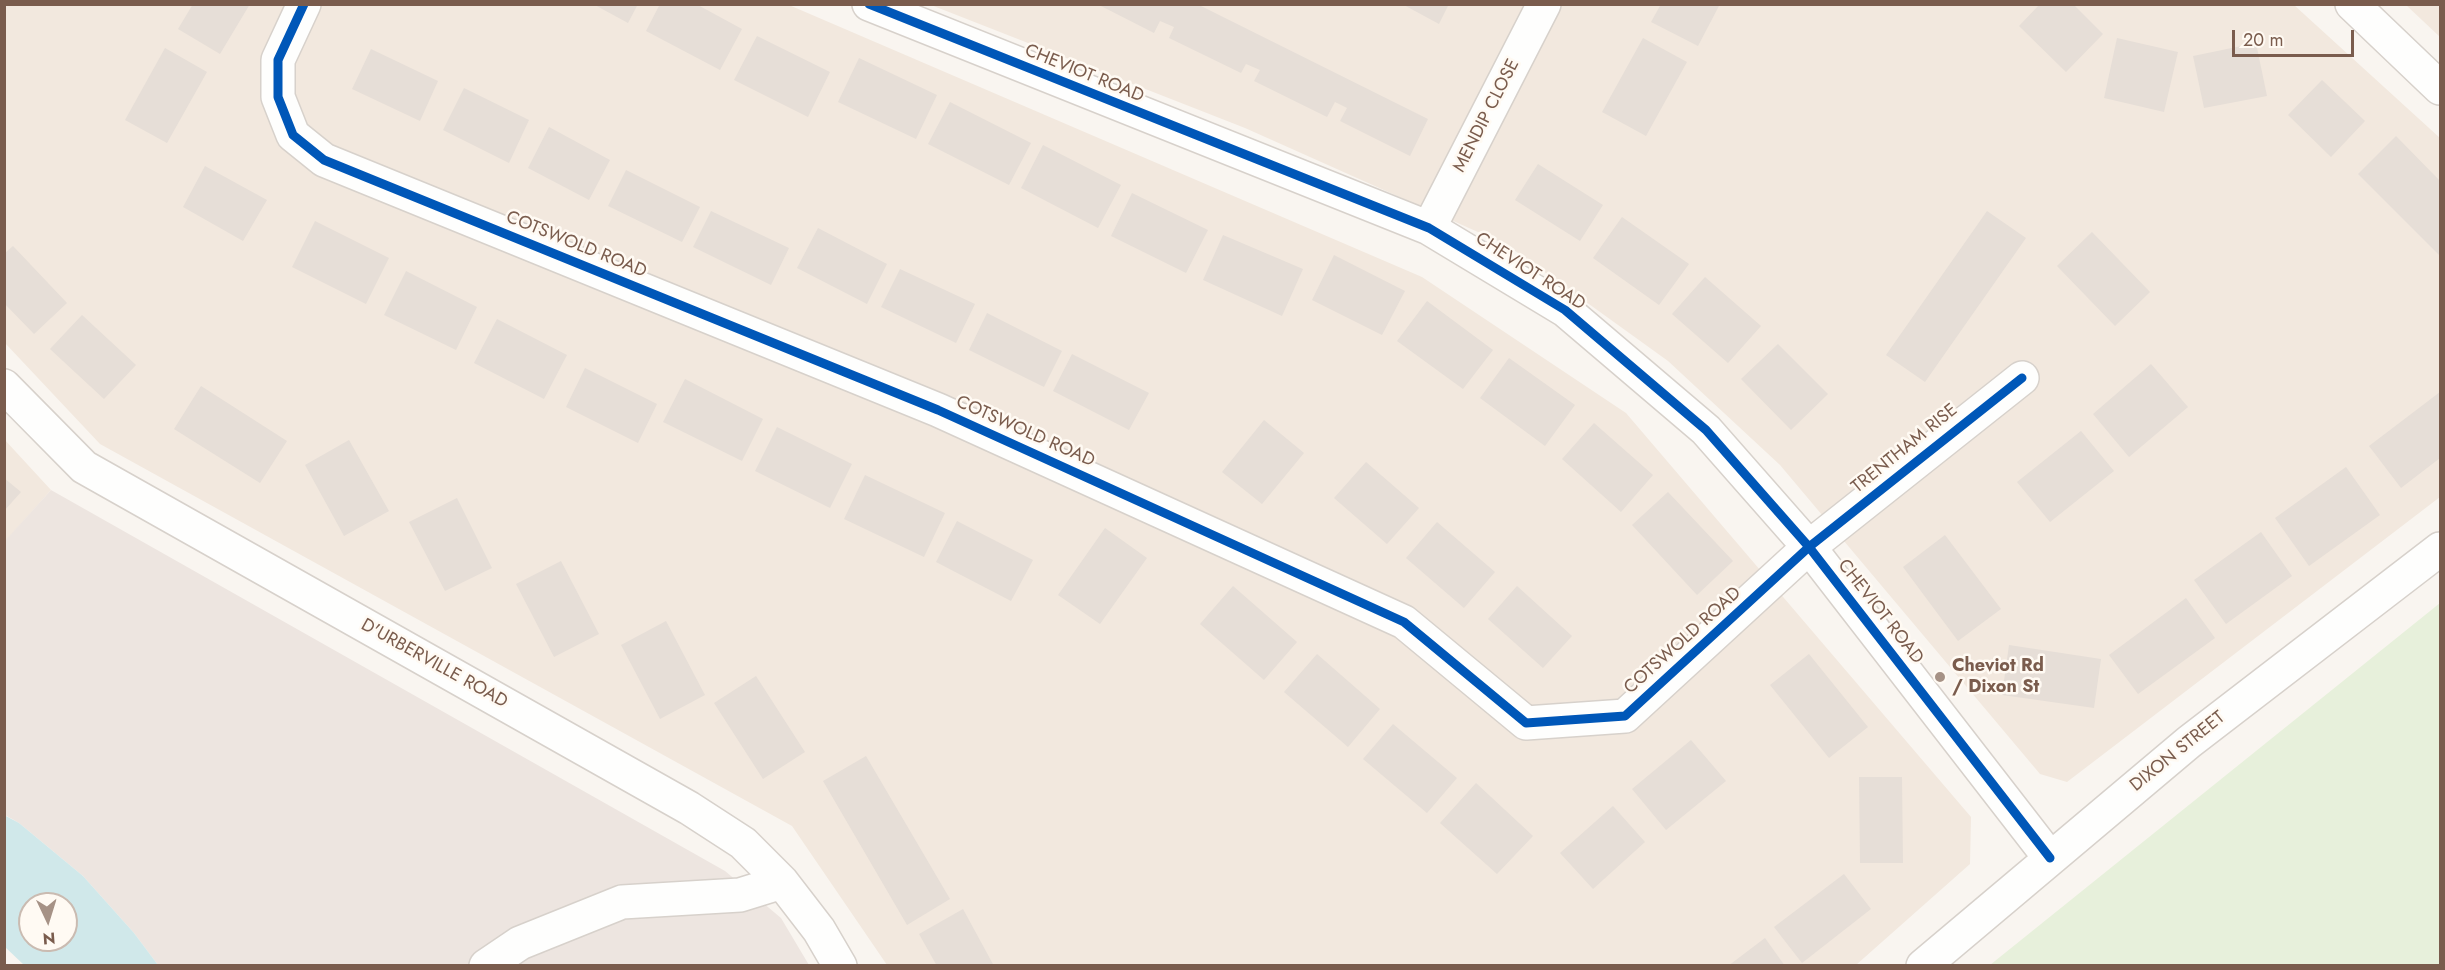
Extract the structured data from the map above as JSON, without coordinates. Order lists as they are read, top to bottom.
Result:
{
  "streets": {
    "street": [
      "CHEVIOT ROAD",
      "MENDIP CLOSE",
      "COTSWOLD ROAD",
      "TRENTHAM RISE",
      "D'URBERVILLE ROAD",
      "DIXON STREET"
    ]
  },
  "crossings": [
    ["CHEVIOT ROAD", "MENDIP CLOSE"],
    ["CHEVIOT ROAD", "COTSWOLD ROAD"],
    ["CHEVIOT ROAD", "TRENTHAM RISE"],
    ["CHEVIOT ROAD", "DIXON STREET"],
    ["COTSWOLD ROAD", "TRENTHAM RISE"]
  ],
  "places": ["Cheviot Rd / Dixon St"],
  "scale_bar": "20 m",
  "north": "bottom"
}
